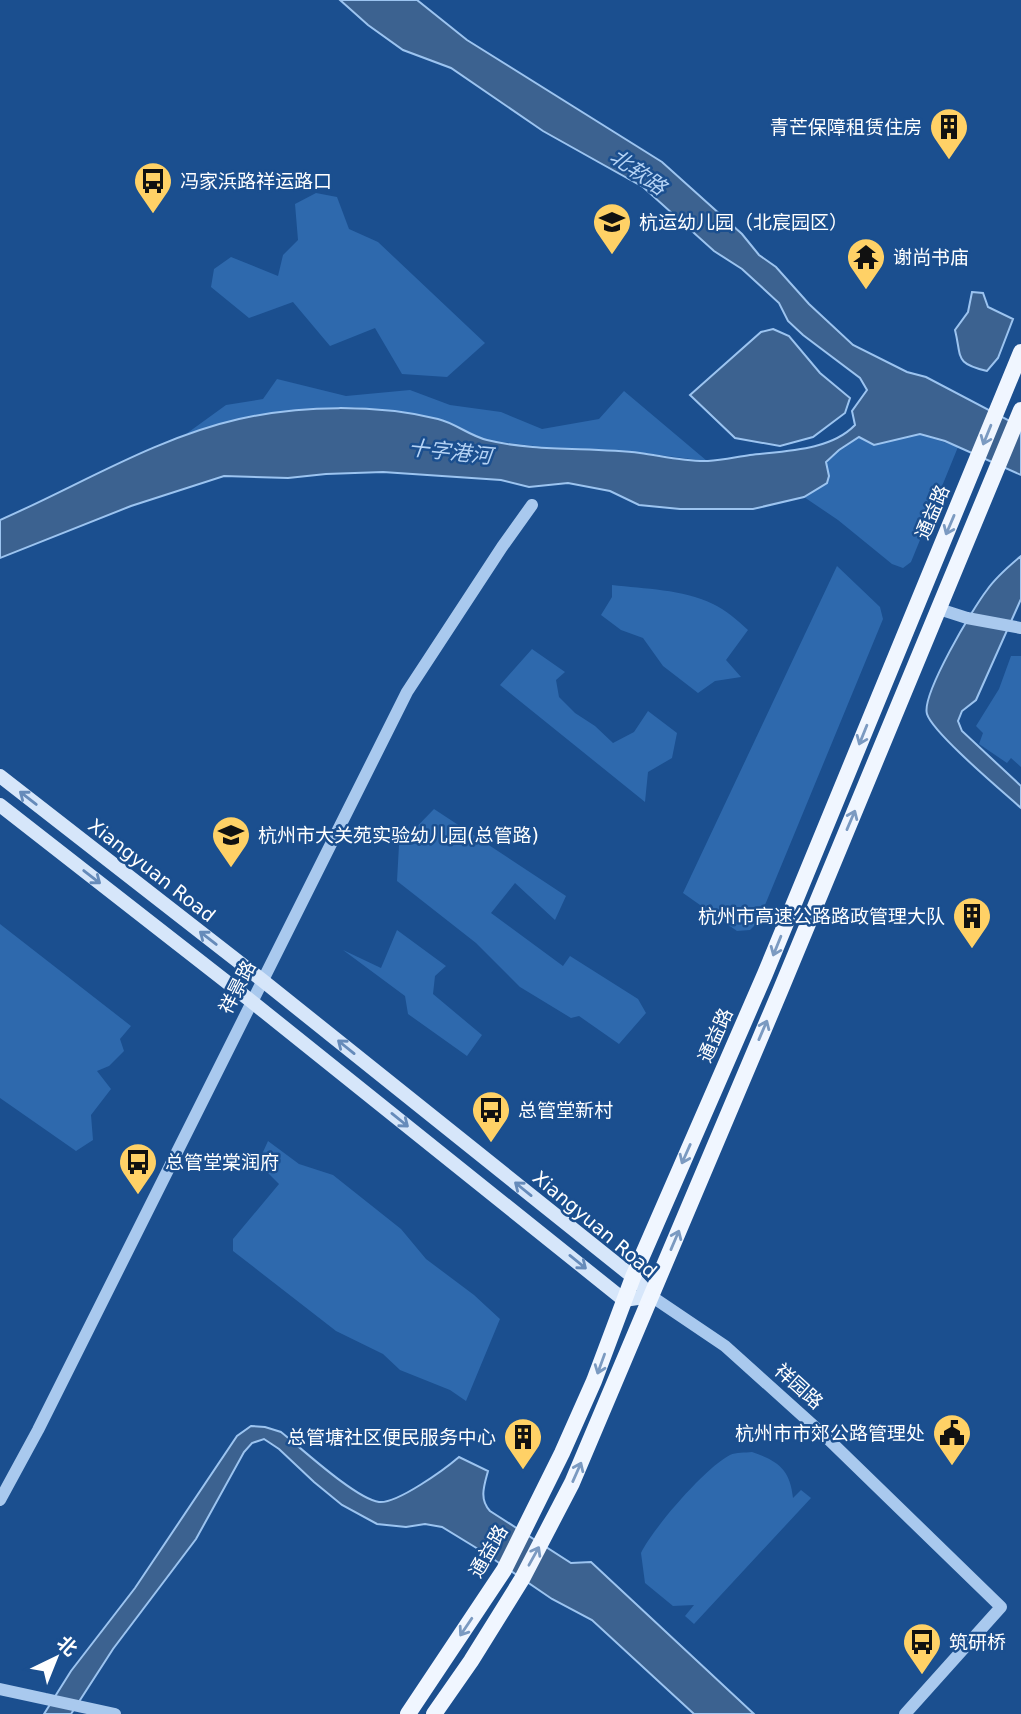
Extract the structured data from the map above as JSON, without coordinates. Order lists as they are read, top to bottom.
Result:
{
  "streets": {
    "main road": ["通益路", "Xiangyuan Road"],
    "street": ["祥景路", "祥园路"]
  },
  "crossings": [
    ["通益路", "Xiangyuan Road"],
    ["Xiangyuan Road", "祥景路"],
    ["Xiangyuan Road", "祥园路"]
  ],
  "water": ["北软路", "十字港河"],
  "places": {
    "building": ["青芒保障租赁住房", "杭州市高速公路路政管理大队", "总管塘社区便民服务中心"],
    "bus stop": [
      "冯家浜路祥运路口",
      "总管堂新村",
      "总管堂棠润府",
      "筑研桥"
    ],
    "school or university": ["杭运幼儿园（北宸园区）", "杭州市大关苑实验幼儿园(总管路)"],
    "temple": ["谢尚书庙"],
    "public building": ["杭州市市郊公路管理处"]
  },
  "north": "top right"
}
